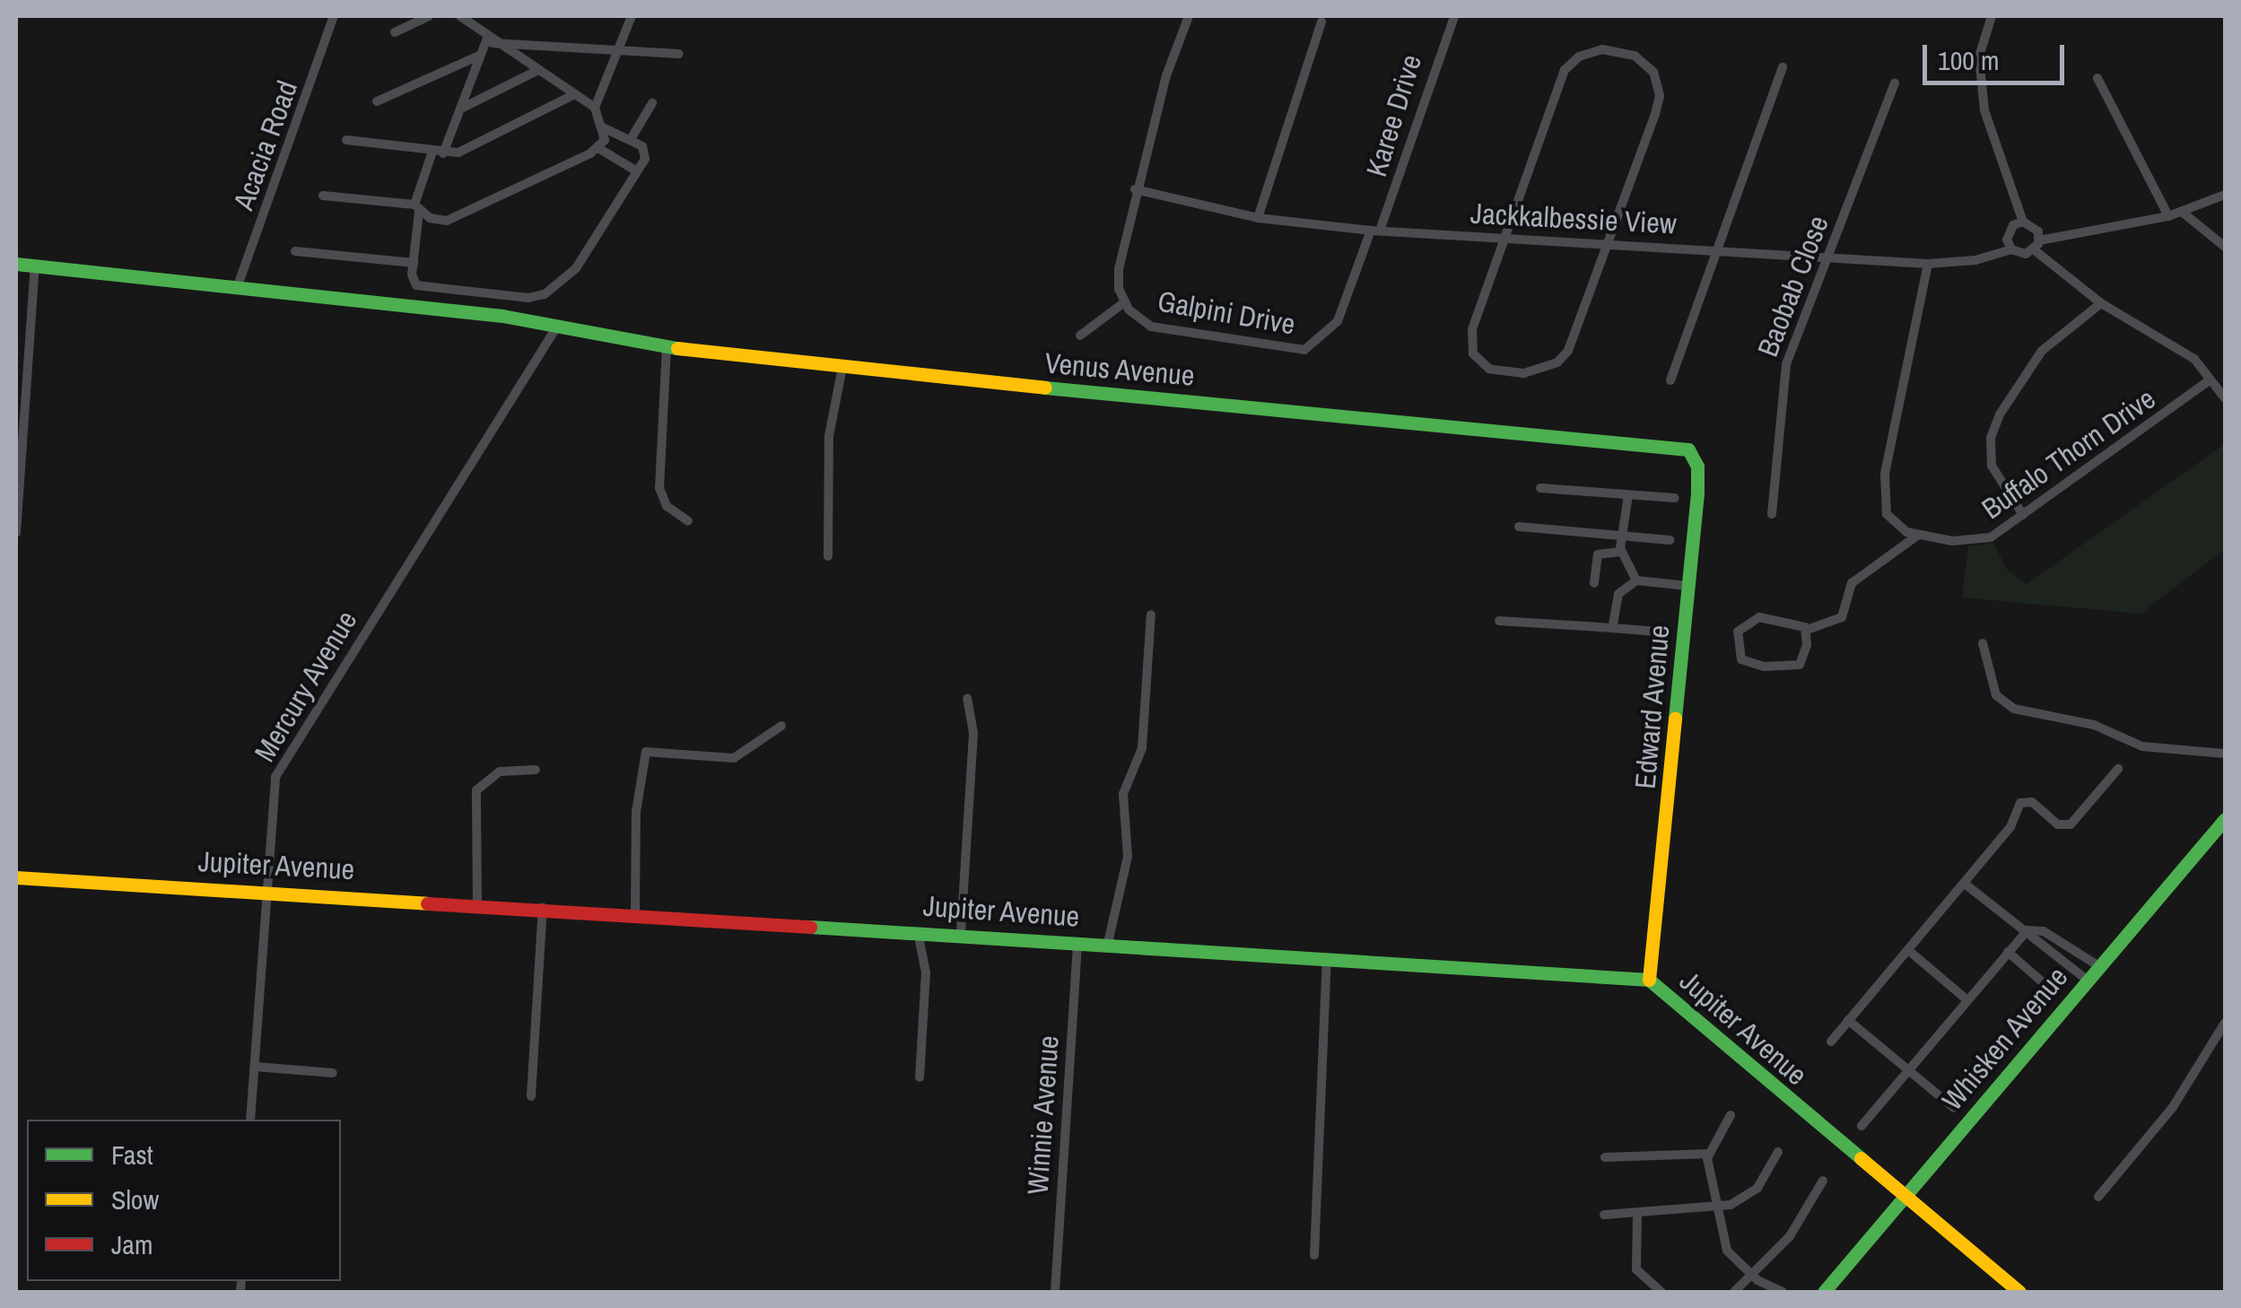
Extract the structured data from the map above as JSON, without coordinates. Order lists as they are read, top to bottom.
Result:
{
  "streets": {
    "street": [
      "Karee Drive",
      "Acacia Road",
      "Jackkalbessie View",
      "Baobab Close",
      "Galpini Drive",
      "Venus Avenue",
      "Buffalo Thorn Drive",
      "Mercury Avenue",
      "Edward Avenue",
      "Jupiter Avenue",
      "Whisken Avenue",
      "Winnie Avenue"
    ]
  },
  "crossings": [
    ["Karee Drive", "Jackkalbessie View"],
    ["Karee Drive", "Galpini Drive"],
    ["Acacia Road", "Venus Avenue"],
    ["Jackkalbessie View", "Baobab Close"],
    ["Jackkalbessie View", "Galpini Drive"],
    ["Venus Avenue", "Mercury Avenue"],
    ["Venus Avenue", "Edward Avenue"],
    ["Mercury Avenue", "Jupiter Avenue"],
    ["Edward Avenue", "Jupiter Avenue"],
    ["Jupiter Avenue", "Whisken Avenue"],
    ["Jupiter Avenue", "Winnie Avenue"]
  ],
  "legend": ["Fast", "Slow", "Jam"],
  "scale_bar": "100 m"
}
